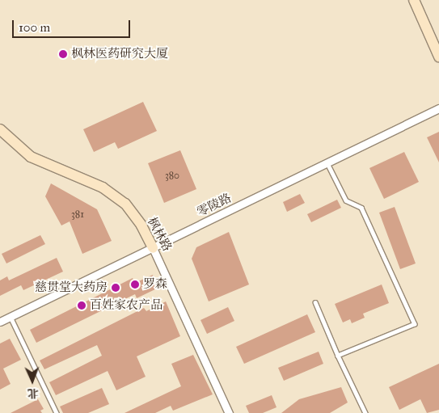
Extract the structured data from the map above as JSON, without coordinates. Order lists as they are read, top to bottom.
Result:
{
  "streets": {
    "street": ["零陵路", "枫林路"]
  },
  "crossings": [
    ["零陵路", "枫林路"]
  ],
  "places": [
    "枫林医药研究大厦",
    "罗森",
    "慈贯堂大药房",
    "百姓家农产品"
  ],
  "house_numbers": ["380", "381"],
  "scale_bar": "100 m",
  "north": "bottom"
}
